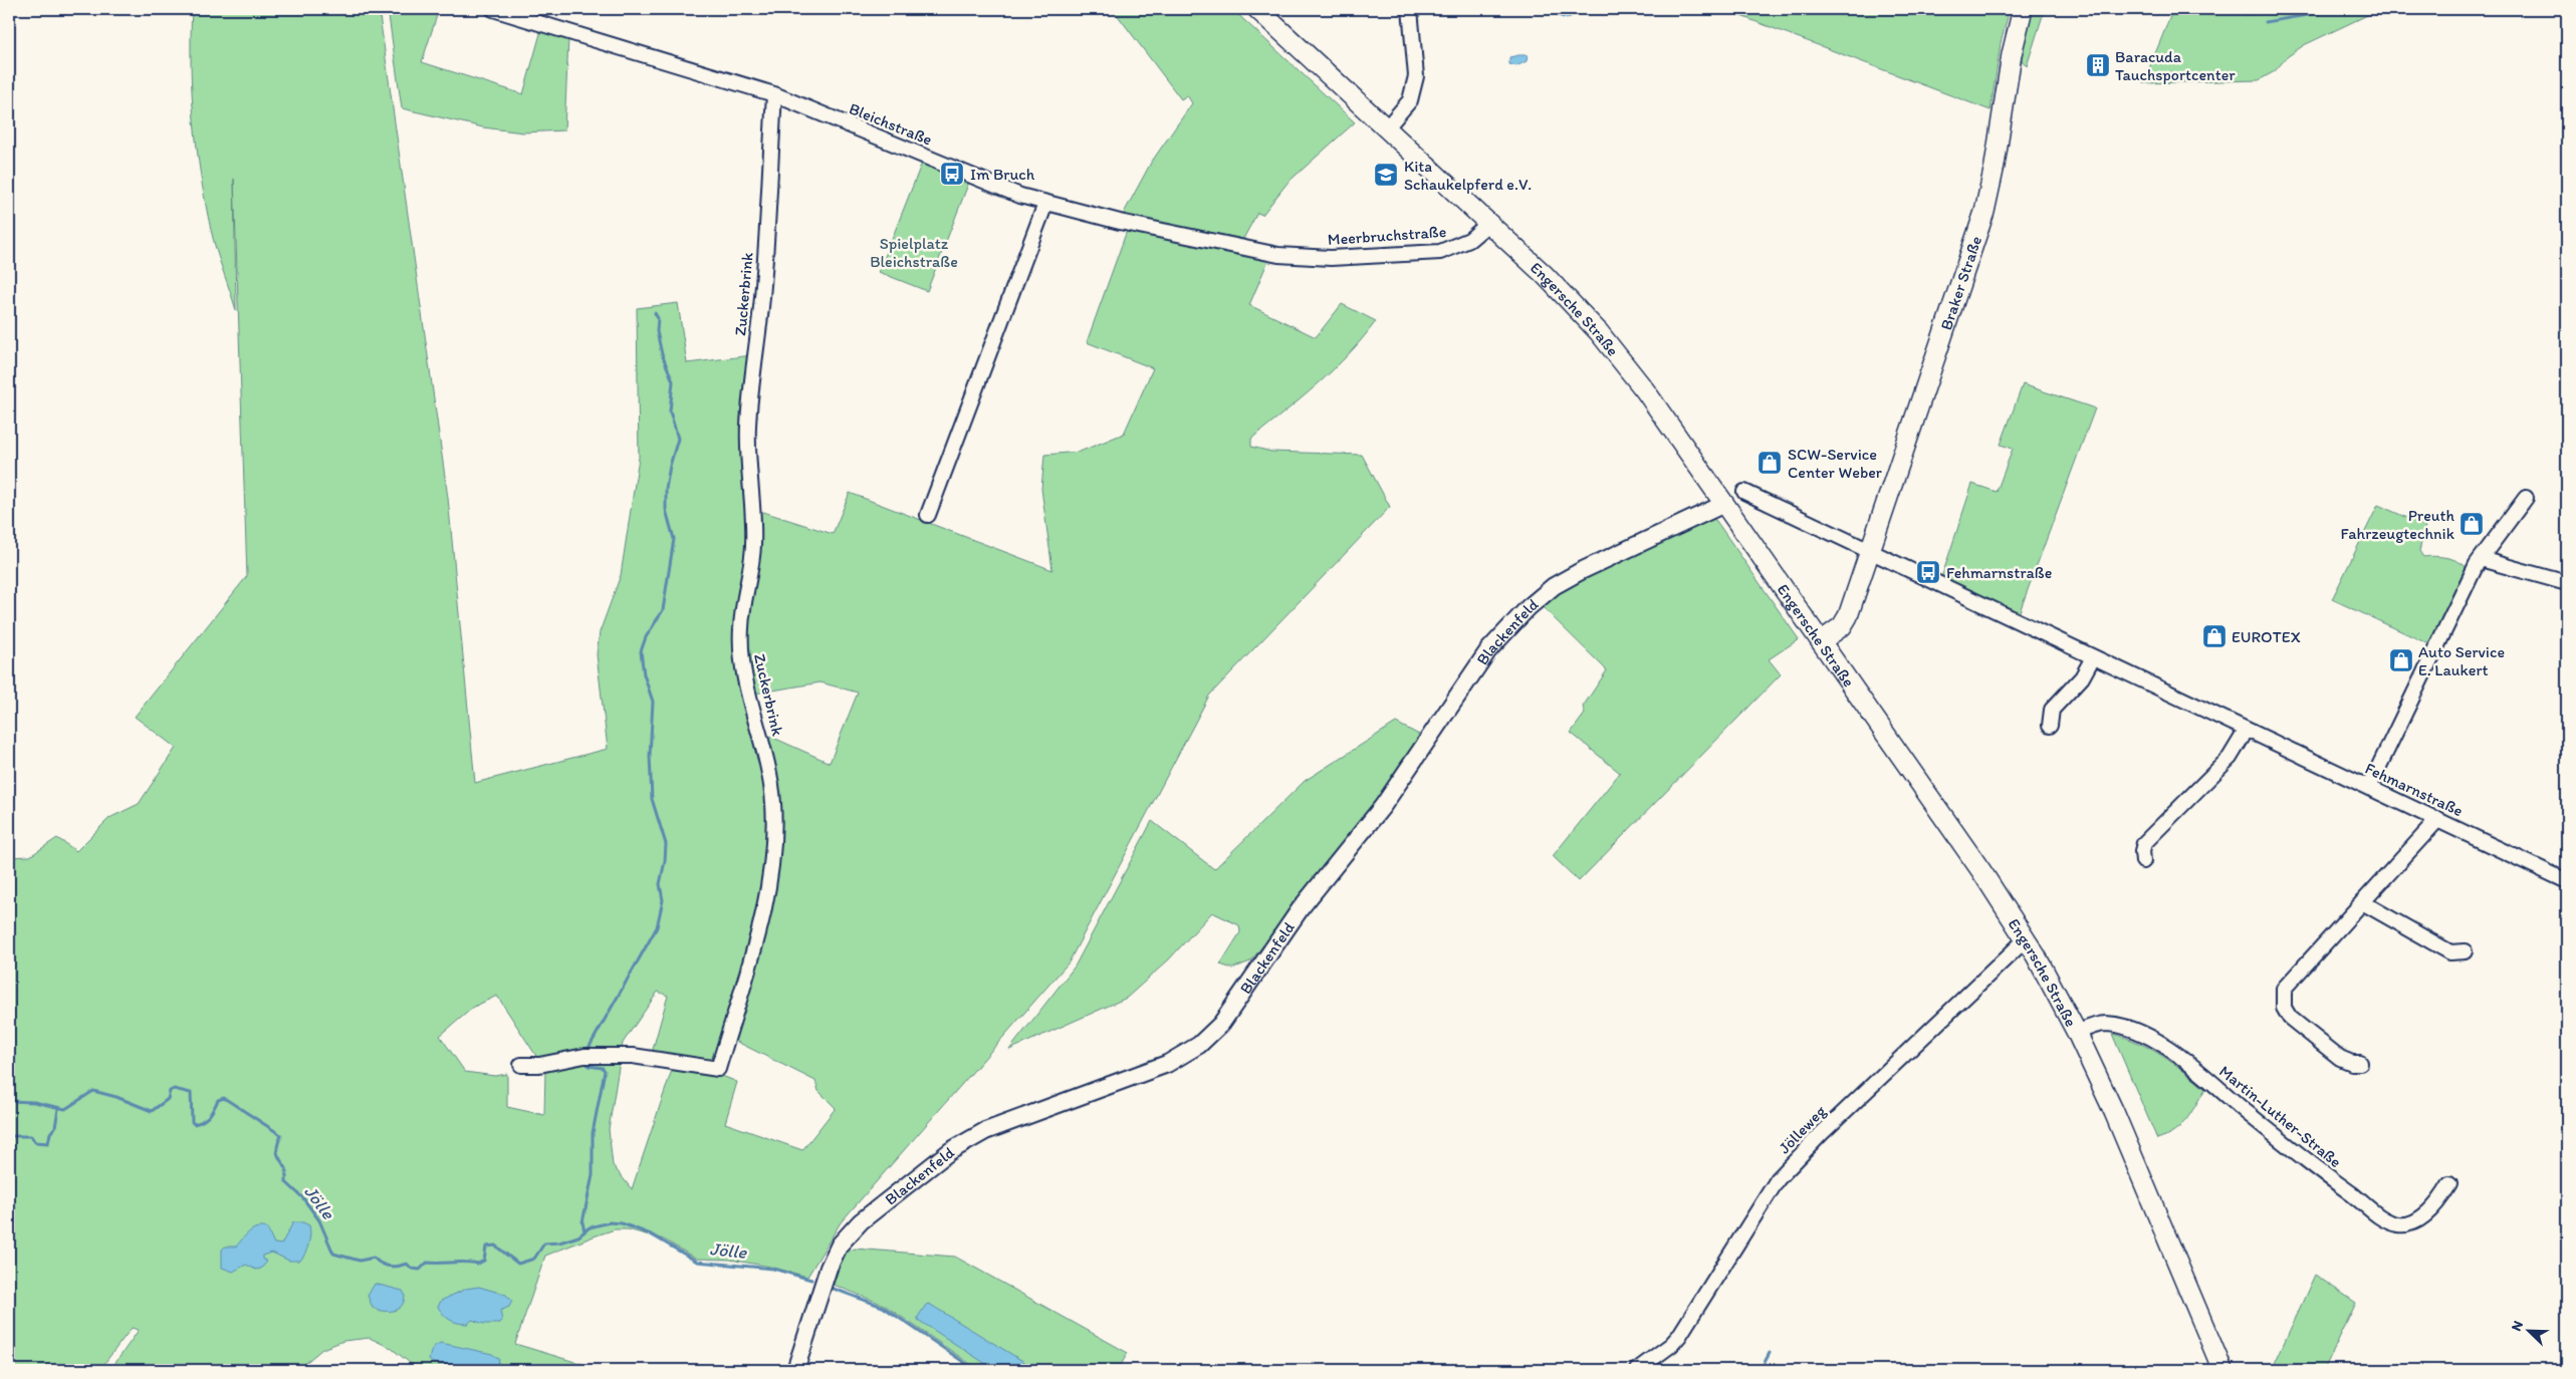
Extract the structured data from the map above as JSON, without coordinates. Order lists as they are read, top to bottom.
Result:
{
  "streets": {
    "main road": ["Braker Straße", "Engersche Straße"],
    "street": [
      "Bleichstraße",
      "Meerbruchstraße",
      "Zuckerbrink",
      "Blackenfeld",
      "Fehmarnstraße",
      "Martin-Luther-Straße",
      "Jölleweg"
    ]
  },
  "crossings": [
    ["Bleichstraße", "Meerbruchstraße"],
    ["Bleichstraße", "Zuckerbrink"],
    ["Meerbruchstraße", "Engersche Straße"],
    ["Braker Straße", "Engersche Straße"],
    ["Braker Straße", "Fehmarnstraße"],
    ["Engersche Straße", "Blackenfeld"],
    ["Engersche Straße", "Martin-Luther-Straße"],
    ["Engersche Straße", "Jölleweg"]
  ],
  "water": ["Jölle"],
  "parks": ["Spielplatz Bleichstraße"],
  "places": {
    "building": ["Baracuda Tauchsportcenter"],
    "bus stop": ["Im Bruch", "Fehmarnstraße"],
    "school or university": ["Kita Schaukelpferd e.V."],
    "shop": [
      "SCW-Service Center Weber",
      "Preuth Fahrzeugtechnik",
      "EUROTEX",
      "Auto Service E. Laukert"
    ]
  },
  "north": "top left"
}
